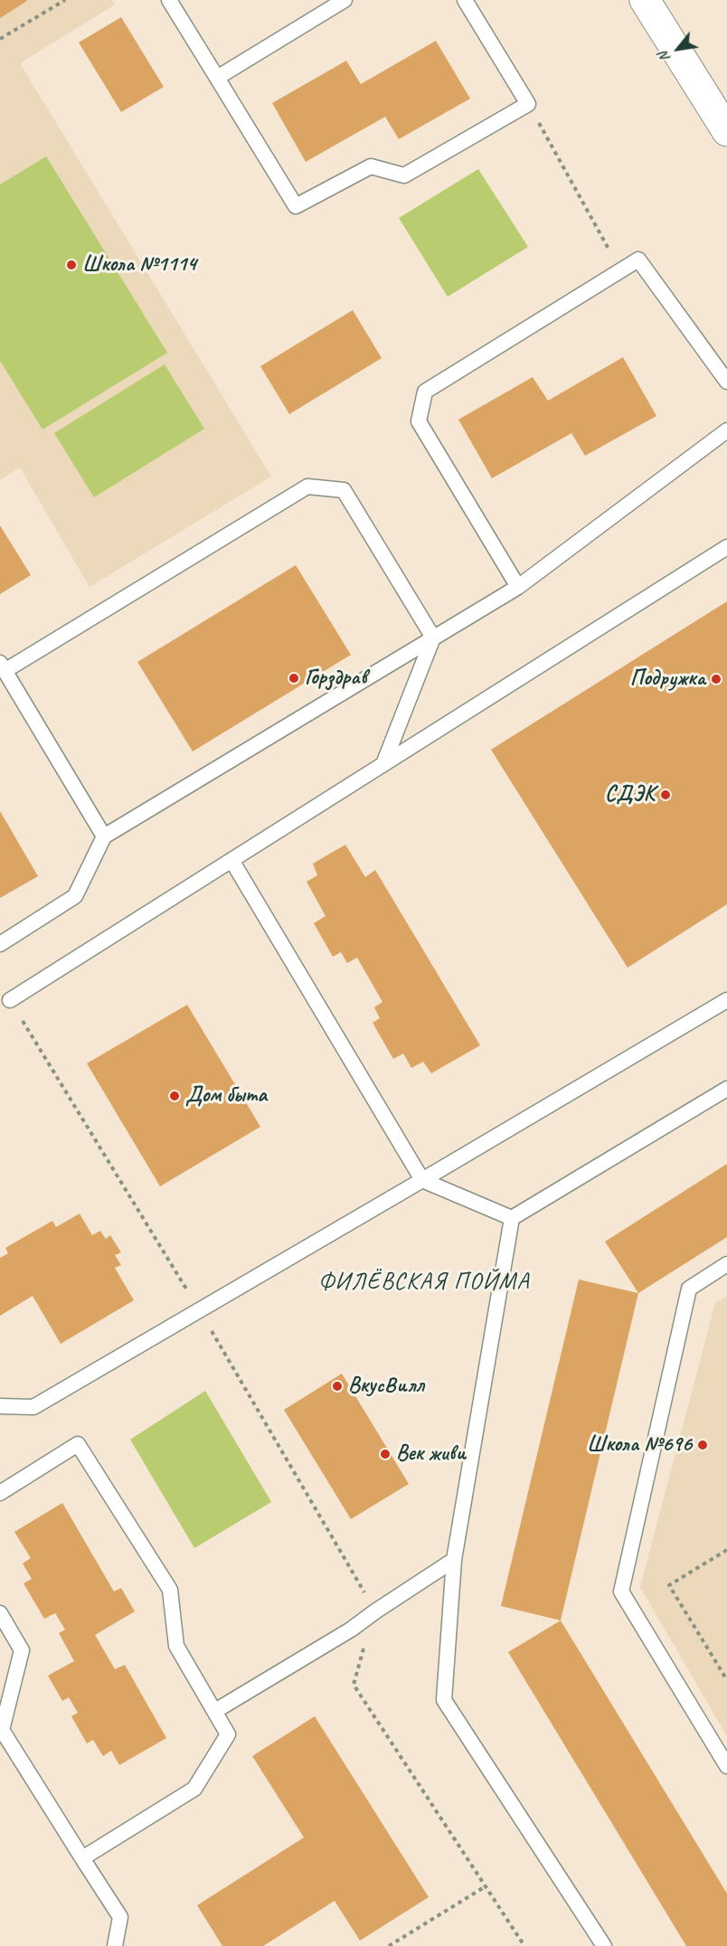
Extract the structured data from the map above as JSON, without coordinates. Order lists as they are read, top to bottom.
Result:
{
  "districts": ["ФИЛЁВСКАЯ ПОЙМА"],
  "places": [
    "Школа №1114",
    "Горздрав",
    "Подружка",
    "СДЭК",
    "Дом быта",
    "ВкусВилл",
    "Школа №696",
    "Век живи"
  ],
  "north": "bottom left"
}
